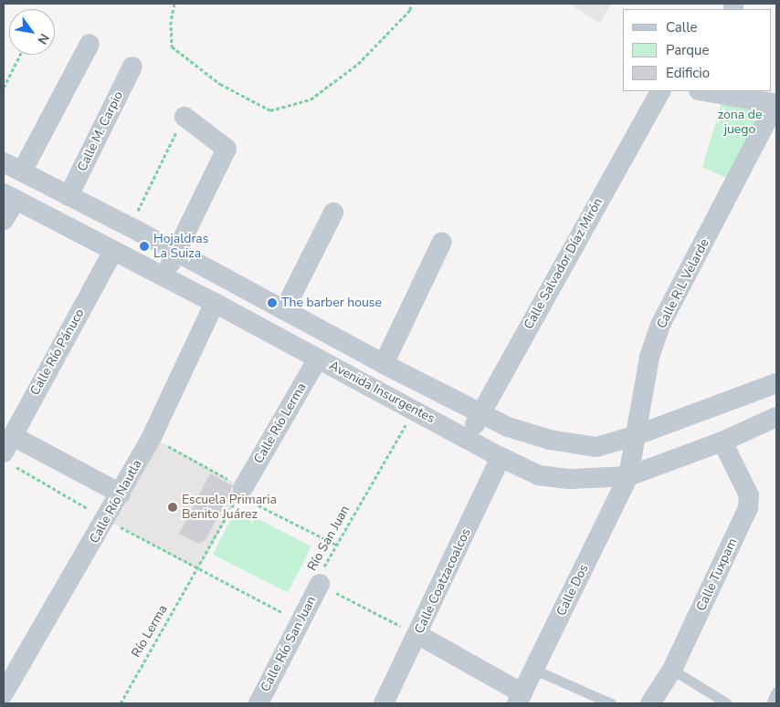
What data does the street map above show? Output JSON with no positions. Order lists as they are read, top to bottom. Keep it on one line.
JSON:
{"streets":{"street":["Calle M. Carpio","Calle Salvador Díaz Mirón","Calle R L Velarde","Calle Río Pánuco","Avenida Insurgentes","Calle Río Lerma","Calle Río Nautla","Calle Tuxpam","Calle Coatzacoalcos","Calle Dos","Calle Río San Juan"],"path":["Río San Juan","Río Lerma"]},"crossings":[["Calle M. Carpio","Avenida Insurgentes"],["Calle Salvador Díaz Mirón","Avenida Insurgentes"],["Calle R L Velarde","Avenida Insurgentes"],["Calle R L Velarde","Calle Dos"],["Calle Río Pánuco","Avenida Insurgentes"],["Avenida Insurgentes","Calle Río Lerma"],["Avenida Insurgentes","Calle Río Nautla"],["Avenida Insurgentes","Río San Juan"],["Avenida Insurgentes","Calle Tuxpam"],["Avenida Insurgentes","Calle Coatzacoalcos"],["Avenida Insurgentes","Calle Dos"],["Calle Río Lerma","Río Lerma"],["Río San Juan","Calle Río San Juan"]],"parks":["zona de juego"],"places":["Hojaldras La Suiza","The barber house","Escuela Primaria Benito Juárez"],"legend":["Calle","Parque","Edificio"],"north":"bottom right"}
